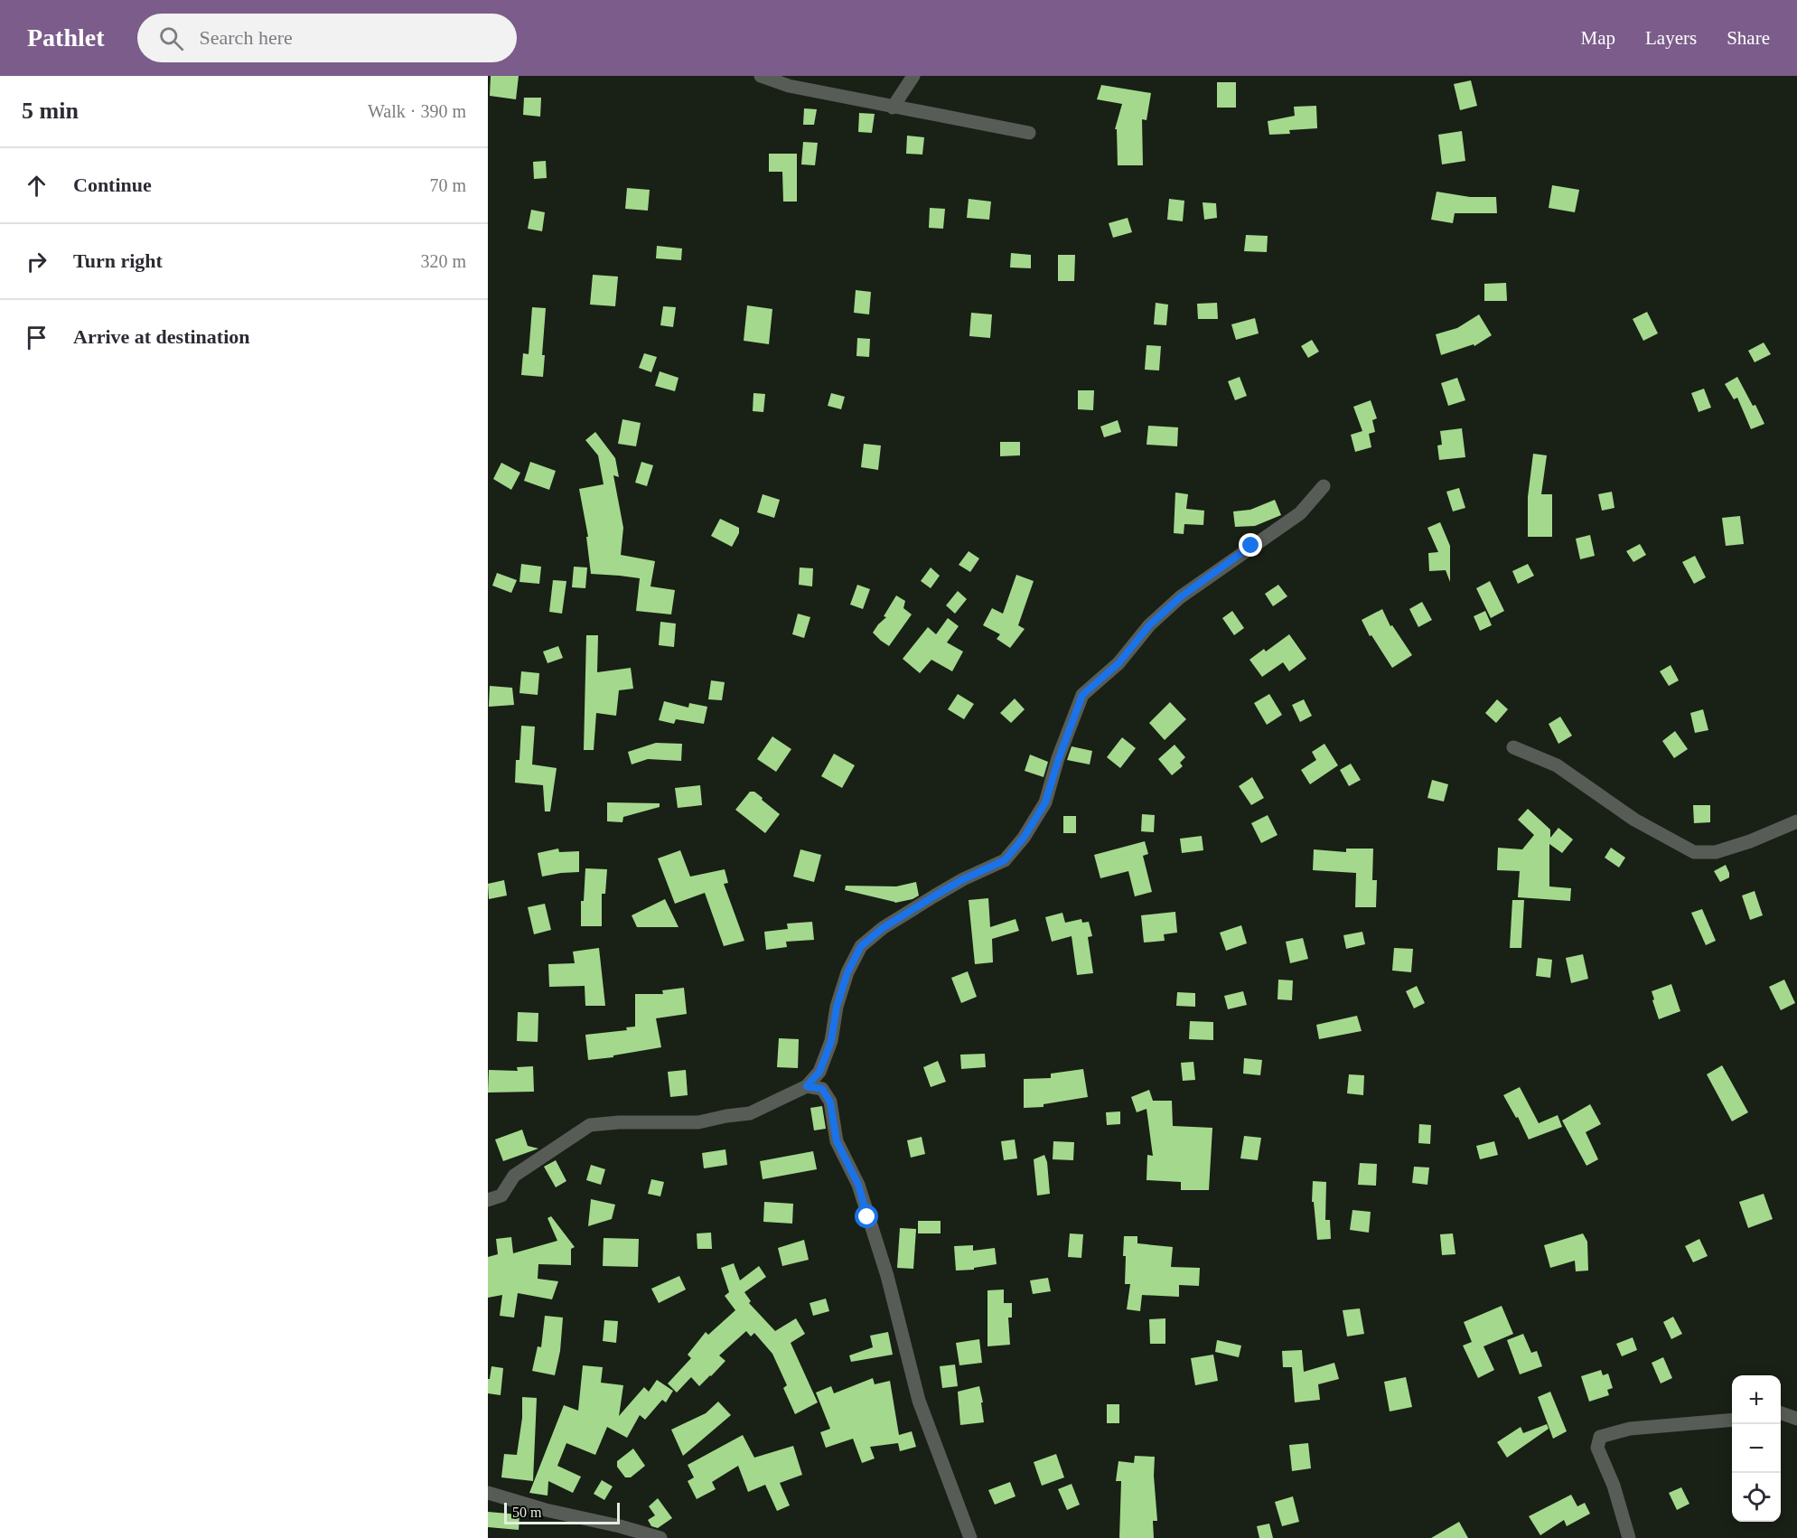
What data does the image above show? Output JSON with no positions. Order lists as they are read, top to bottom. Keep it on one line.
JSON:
{"scale_bar":"50 m","page":{"header":"Pathlet","search":"Search here","nav":["Map","Layers","Share"],"heading":["5 min","Walk · 390 m"],"list":[["Continue","70 m"],["Turn right","320 m"],"Arrive at destination"],"map_buttons":["+","−"],"scale":"50 m"}}
